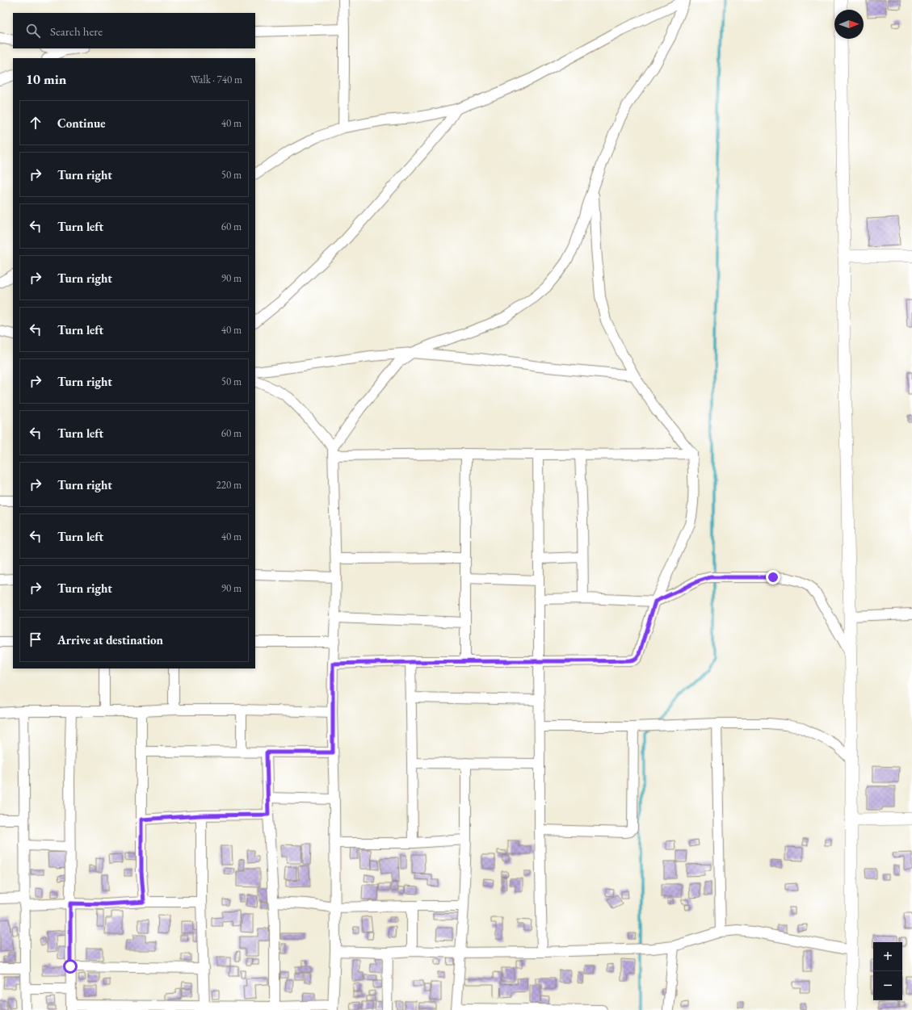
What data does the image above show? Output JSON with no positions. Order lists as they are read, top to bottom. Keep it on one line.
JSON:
{"north":"right","page":{"search":"Search here","heading":["10 min","Walk · 740 m"],"list":[["Continue","40 m"],["Turn right","50 m"],["Turn left","60 m"],["Turn right","90 m"],["Turn left","40 m"],["Turn right","50 m"],["Turn left","60 m"],["Turn right","220 m"],["Turn left","40 m"],["Turn right","90 m"],"Arrive at destination"],"map_buttons":["+","−"]}}
